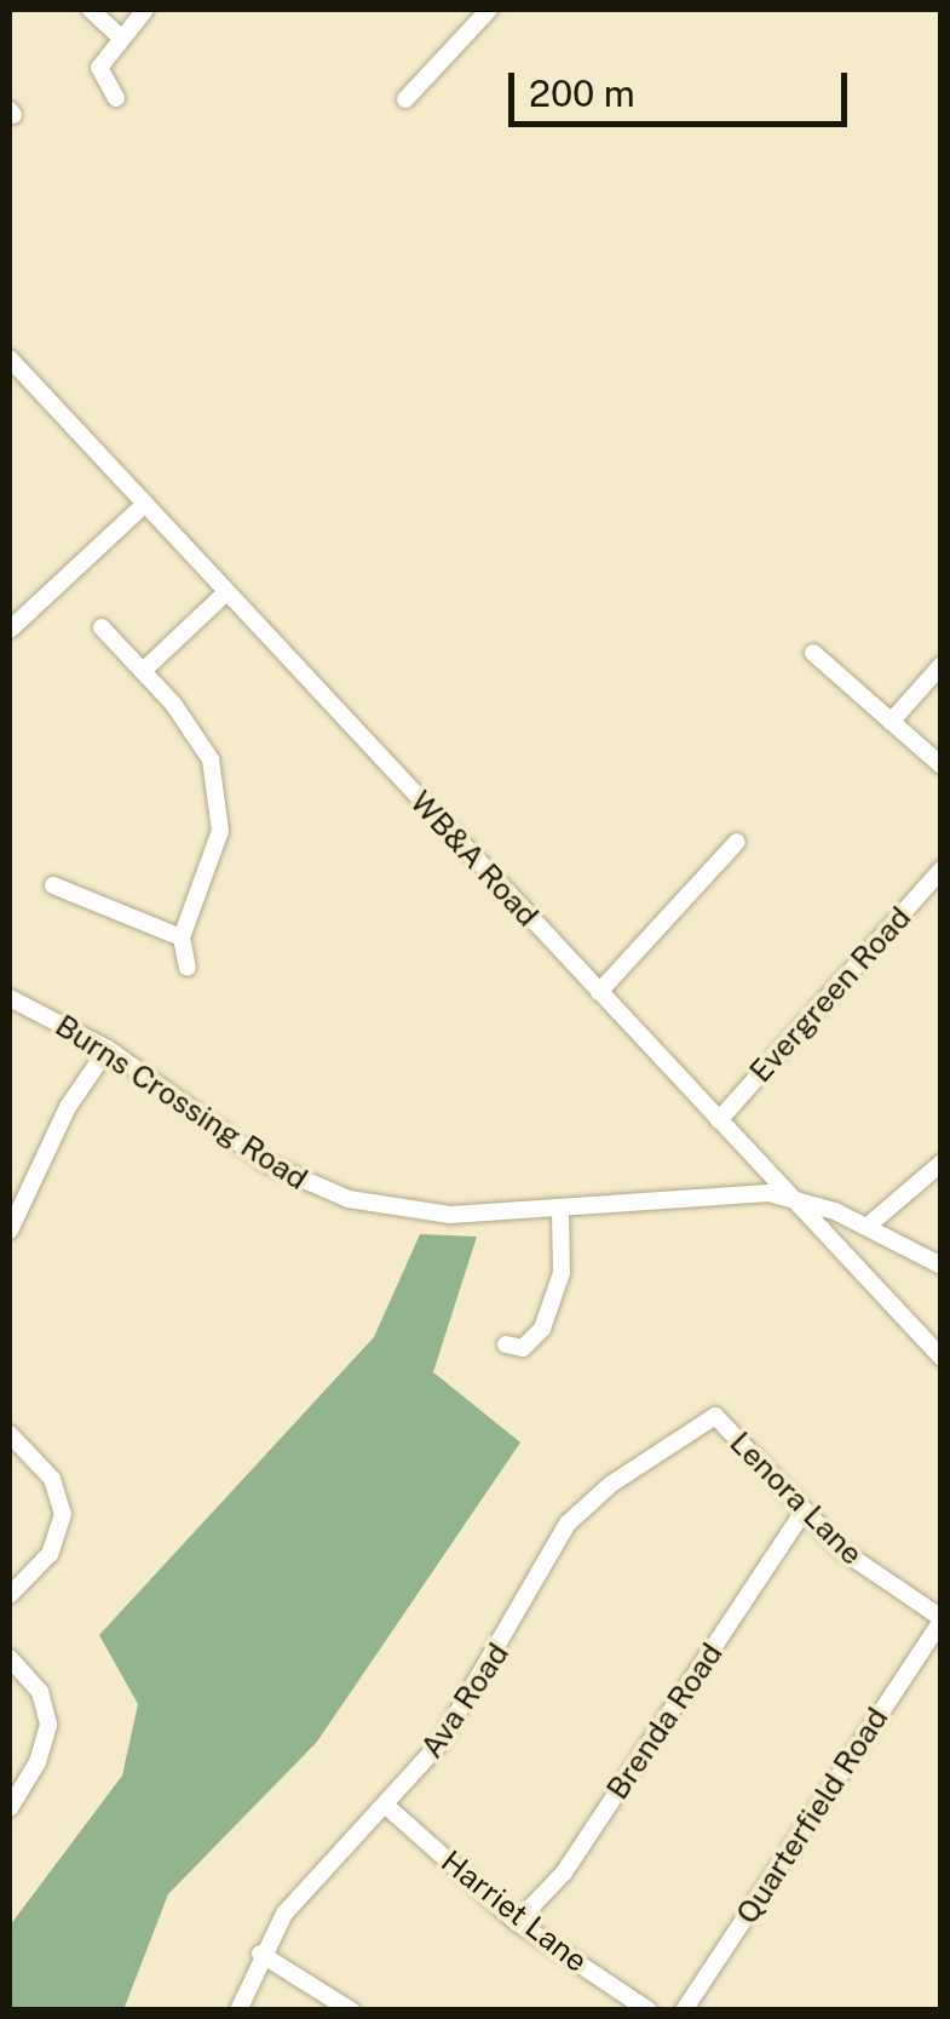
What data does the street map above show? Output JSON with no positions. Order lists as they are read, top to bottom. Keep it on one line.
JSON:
{"streets":{"street":["WB&A Road","Evergreen Road","Burns Crossing Road","Lenora Lane","Ava Road","Brenda Road","Quarterfield Road","Harriet Lane"]},"crossings":[["WB&A Road","Evergreen Road"],["WB&A Road","Burns Crossing Road"],["Lenora Lane","Ava Road"],["Lenora Lane","Brenda Road"],["Lenora Lane","Quarterfield Road"],["Ava Road","Harriet Lane"],["Brenda Road","Harriet Lane"]],"scale_bar":"200 m"}
